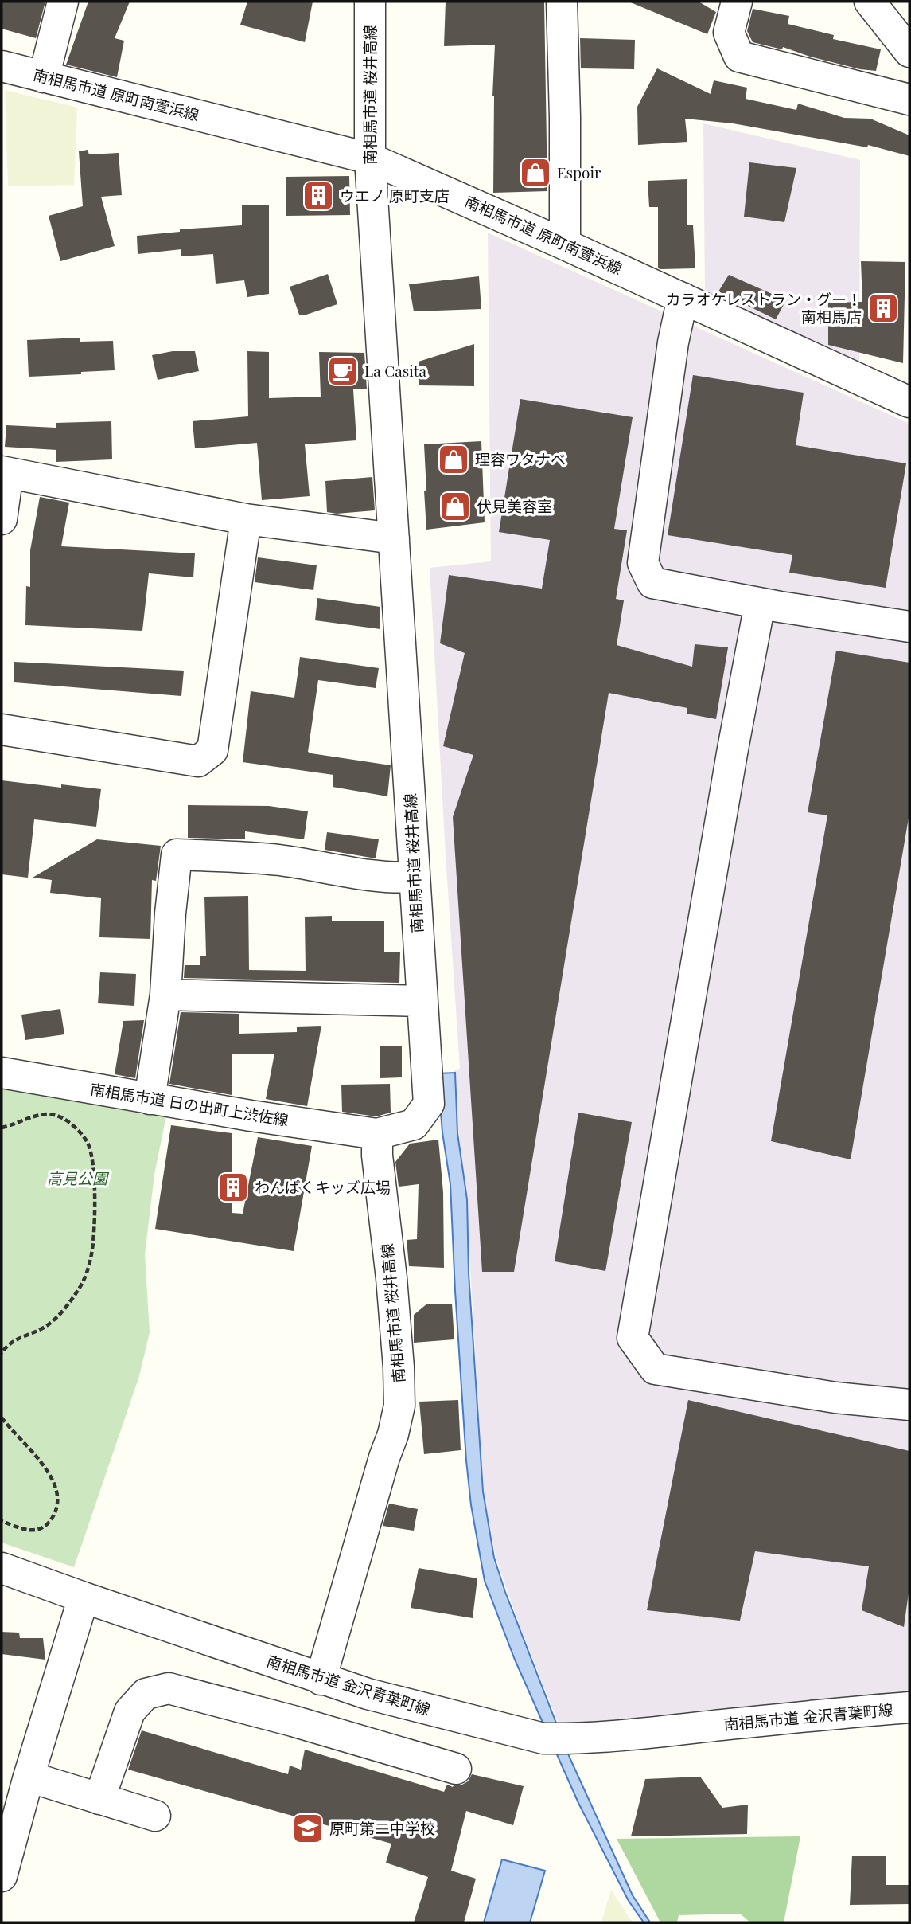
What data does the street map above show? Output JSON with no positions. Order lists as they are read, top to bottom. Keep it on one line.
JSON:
{"streets":{"street":["南相馬市道 原町南萱浜線","南相馬市道 桜井高線","南相馬市道 日の出町上渋佐線","南相馬市道 金沢青葉町線"]},"crossings":[["南相馬市道 原町南萱浜線","南相馬市道 桜井高線"],["南相馬市道 桜井高線","南相馬市道 日の出町上渋佐線"],["南相馬市道 桜井高線","南相馬市道 金沢青葉町線"]],"parks":["高見公園"],"places":{"shop":["Espoir","理容ワタナベ","伏見美容室"],"building":["ウエノ 原町支店","カラオケレストラン・グー！ 南相馬店","わんぱくキッズ広場"],"cafe":["La Casita"],"school or university":["原町第二中学校"]}}
